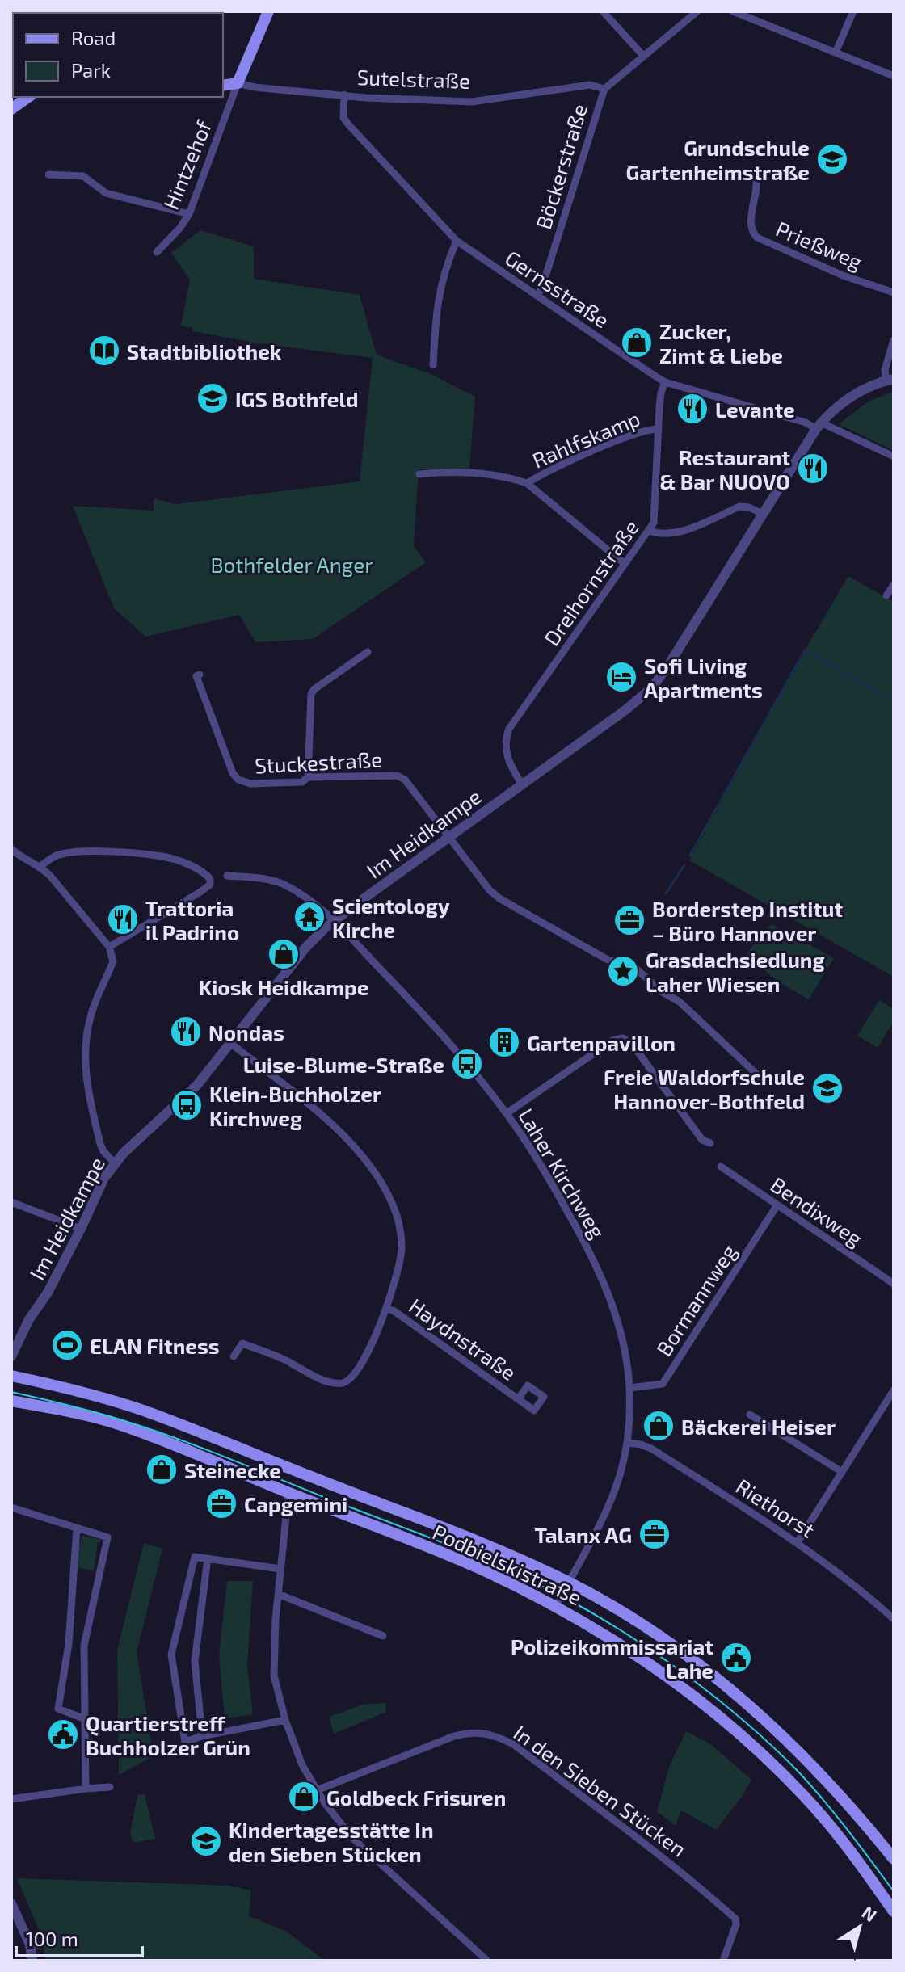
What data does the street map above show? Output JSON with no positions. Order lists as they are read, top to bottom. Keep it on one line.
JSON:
{"streets":{"main road":["Sutelstraße","Podbielskistraße"],"street":["Hintzehof","Böckerstraße","Prießweg","Gernsstraße","Rahlfskamp","Dreihornstraße","Stuckestraße","Im Heidkampe","Laher Kirchweg","Bendixweg","Bormannweg","Haydnstraße","Riethorst","In den Sieben Stücken"]},"crossings":[["Sutelstraße","Hintzehof"],["Sutelstraße","Böckerstraße"],["Sutelstraße","Gernsstraße"],["Böckerstraße","Gernsstraße"],["Gernsstraße","Dreihornstraße"],["Gernsstraße","Im Heidkampe"],["Rahlfskamp","Dreihornstraße"],["Dreihornstraße","Im Heidkampe"],["Stuckestraße","Im Heidkampe"],["Im Heidkampe","Laher Kirchweg"],["Laher Kirchweg","Bormannweg"],["Laher Kirchweg","Riethorst"],["Laher Kirchweg","Podbielskistraße"],["Bendixweg","Bormannweg"]],"parks":["Bothfelder Anger"],"places":{"school or university":["Grundschule Gartenheimstraße","IGS Bothfeld","Freie Waldorfschule Hannover-Bothfeld","Kindertagesstätte In den Sieben Stücken"],"shop":["Zucker, Zimt & Liebe","Kiosk Heidkampe","Bäckerei Heiser","Steinecke","Goldbeck Frisuren"],"library":["Stadtbibliothek"],"restaurant":["Levante","Restaurant & Bar NUOVO","Trattoria il Padrino","Nondas"],"hotel":["Sofi Living Apartments"],"temple":["Scientology Kirche"],"office":["Borderstep Institut – Büro Hannover","Capgemini","Talanx AG"],"place":["Grasdachsiedlung Laher Wiesen"],"building":["Gartenpavillon"],"bus stop":["Luise-Blume-Straße","Klein-Buchholzer Kirchweg"],"sports":["ELAN Fitness"],"public building":["Polizeikommissariat Lahe","Quartierstreff Buchholzer Grün"]},"legend":["Road","Park"],"scale_bar":"100 m","north":"top right"}
